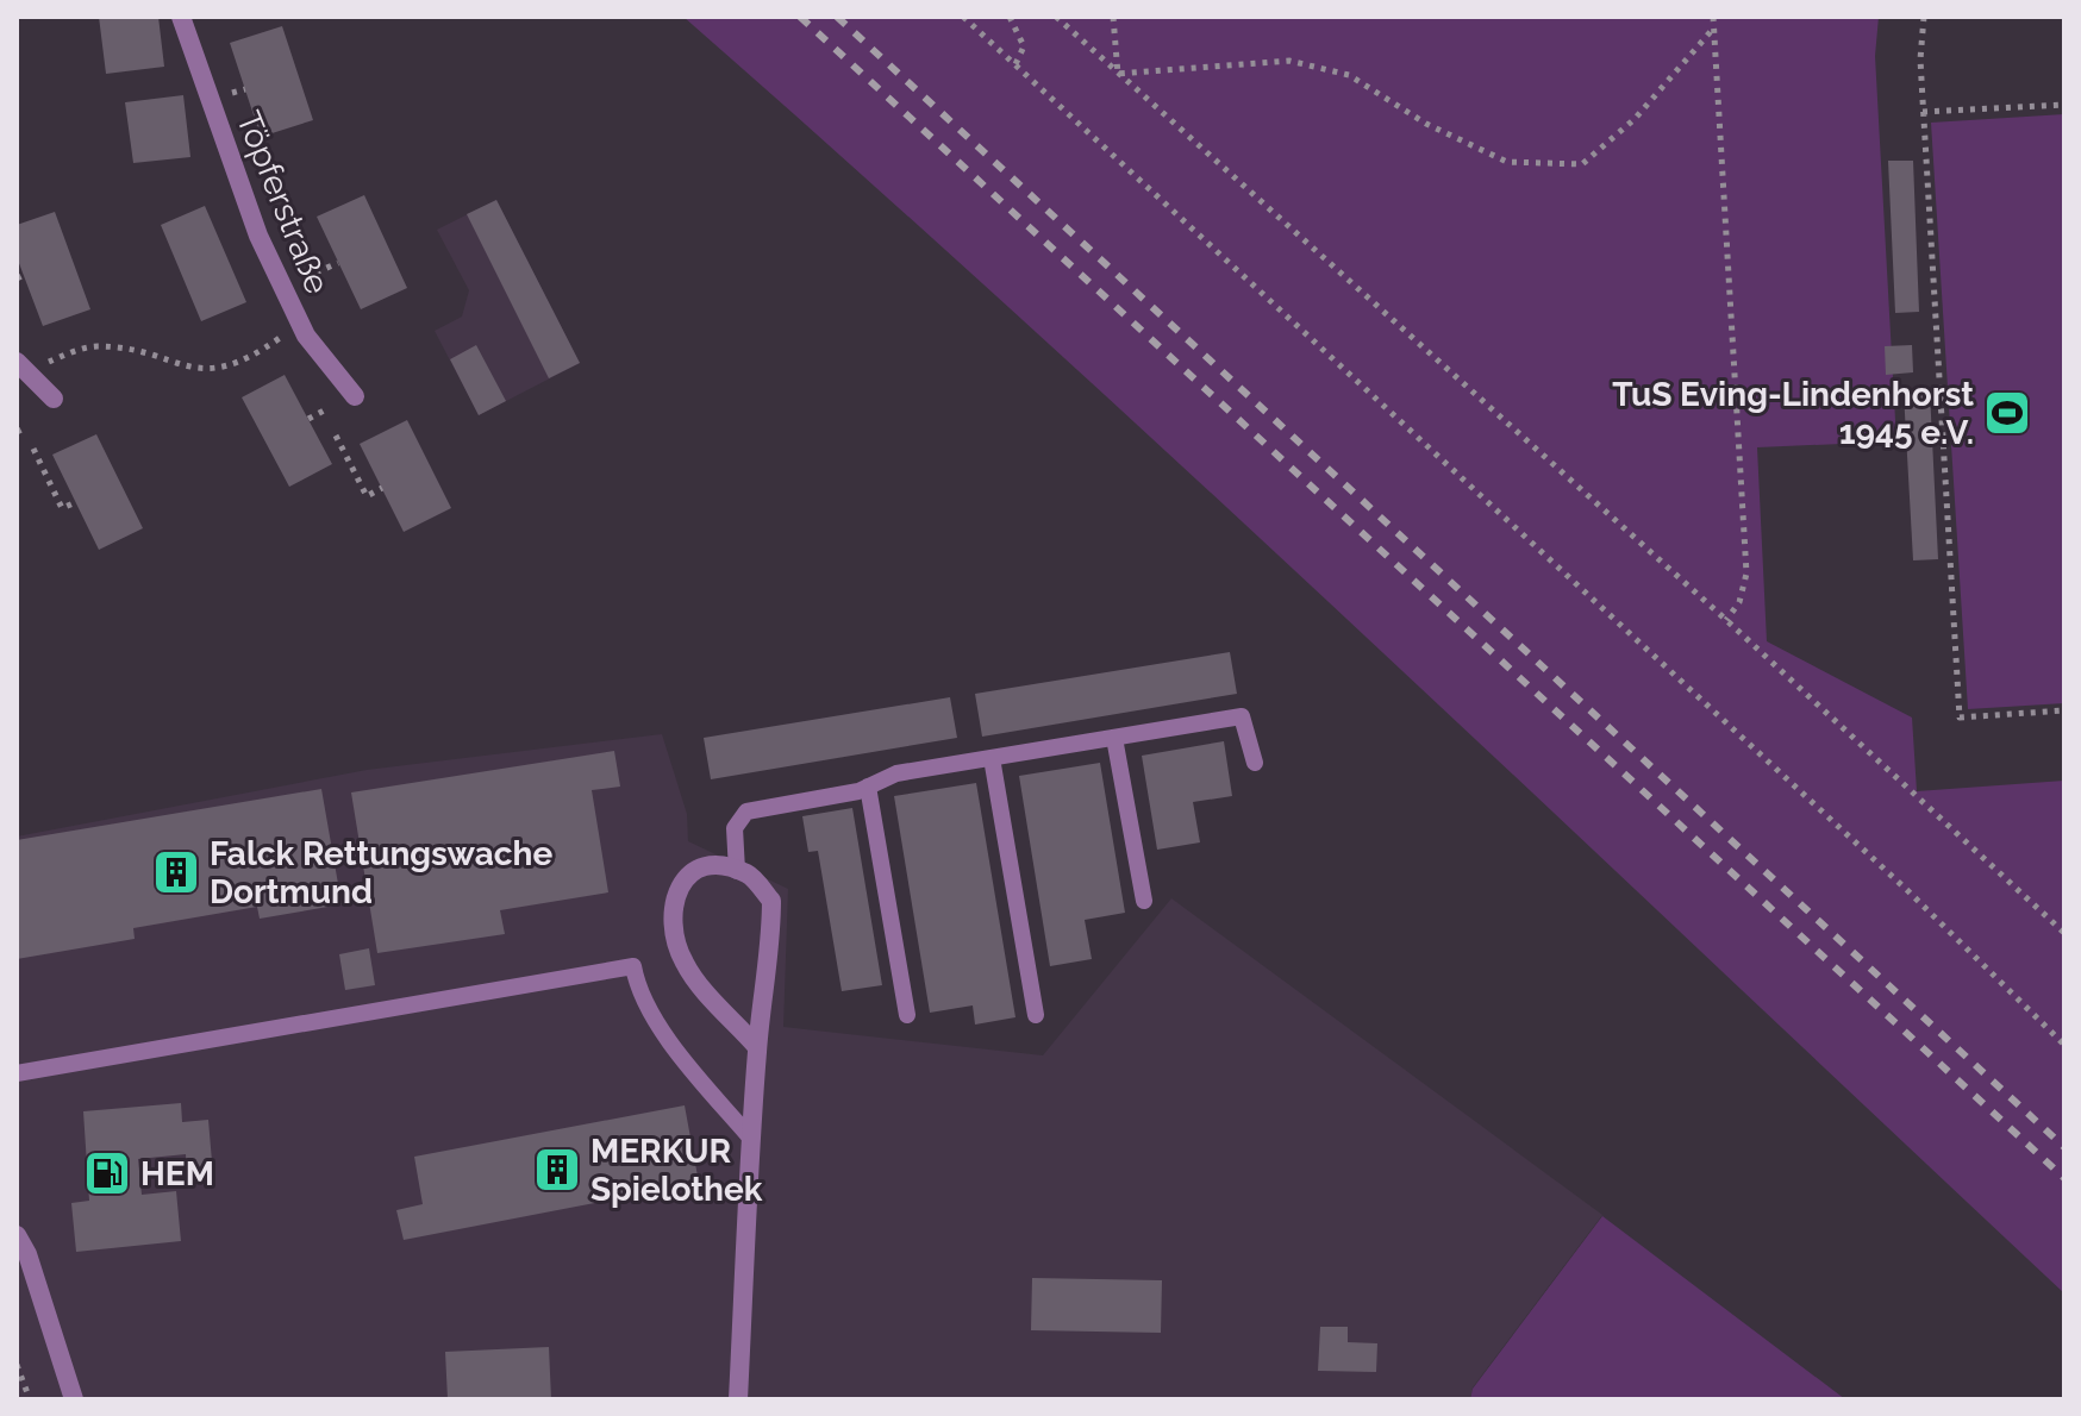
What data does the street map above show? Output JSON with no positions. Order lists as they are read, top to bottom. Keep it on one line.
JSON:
{"streets":{"street":["Töpferstraße"]},"places":{"sports":["TuS Eving-Lindenhorst 1945 e.V."],"building":["Falck Rettungswache Dortmund","MERKUR Spielothek"],"fuel station":["HEM"]}}
